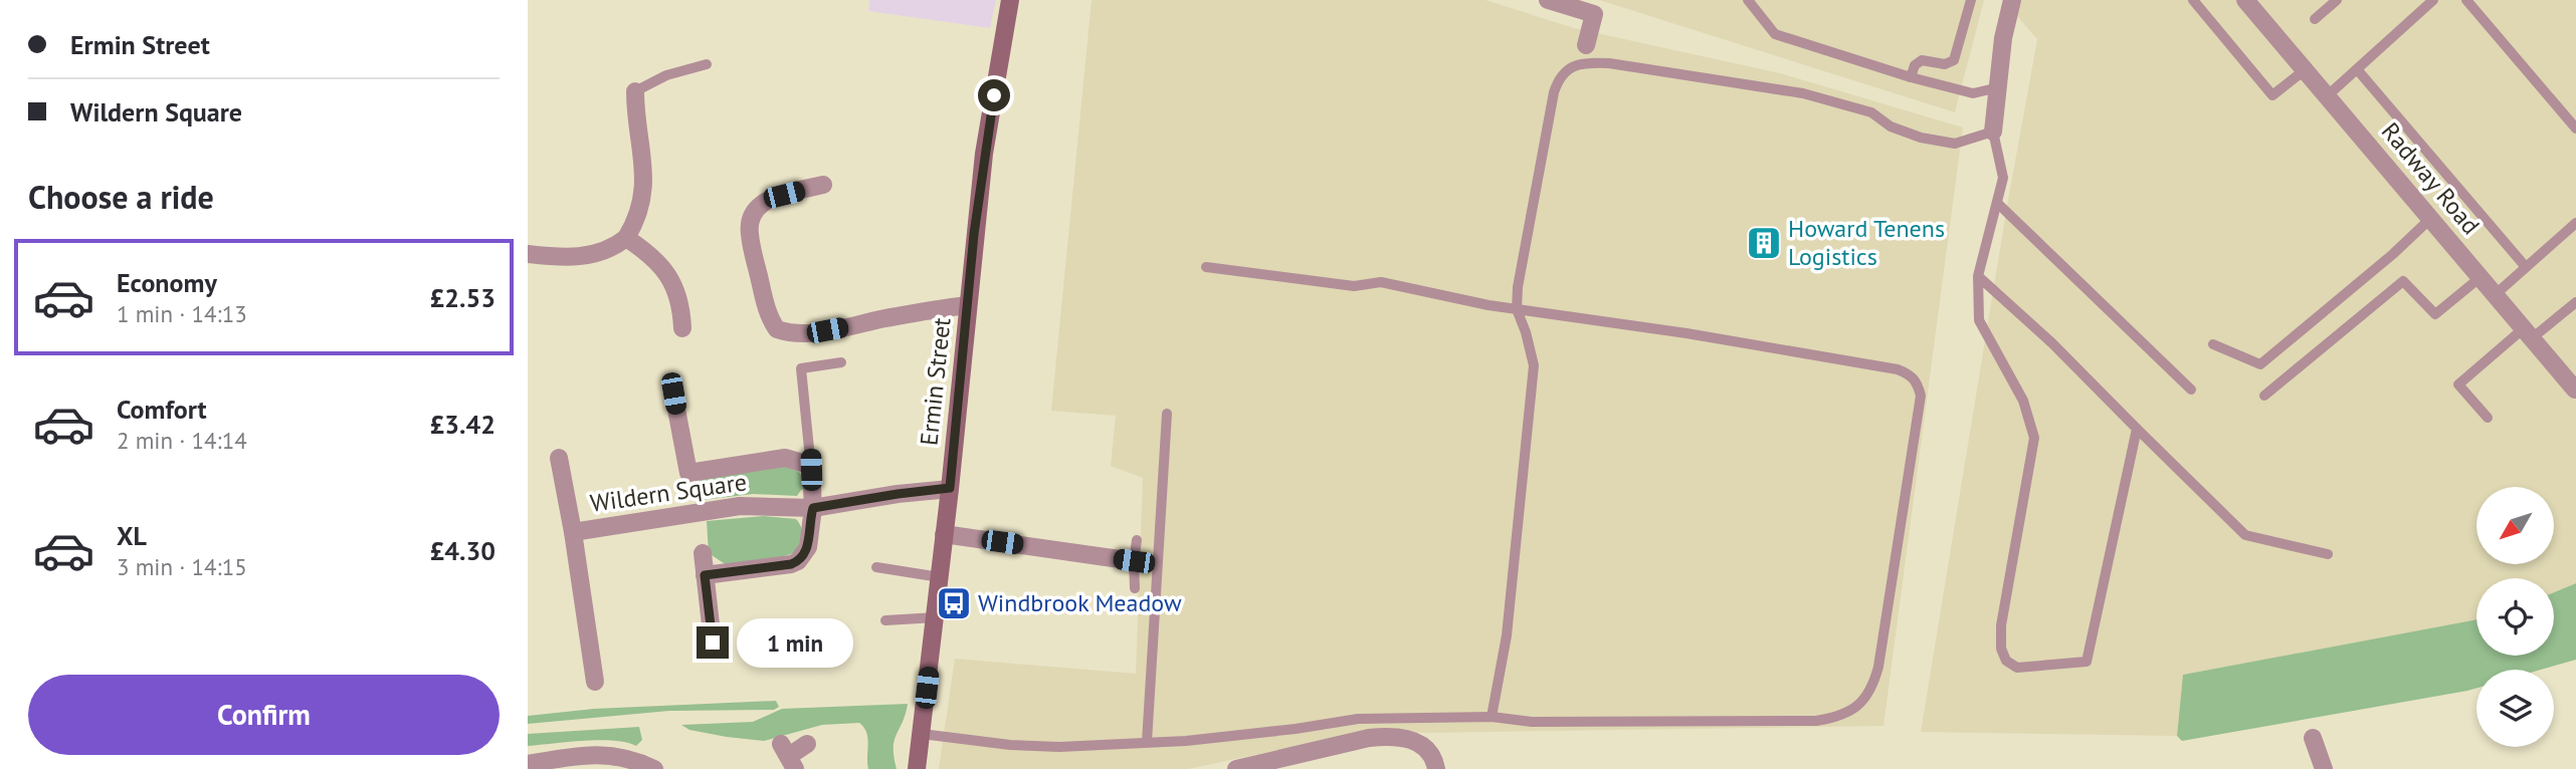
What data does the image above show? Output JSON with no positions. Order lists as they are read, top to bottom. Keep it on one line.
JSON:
{"streets":{"main road":["Ermin Street"],"street":["Radway Road","Wildern Square"]},"crossings":[["Ermin Street","Wildern Square"]],"places":{"building":["Howard Tenens Logistics"],"bus stop":["Windbrook Meadow"]},"north":"bottom left","page":{"banner":["Ermin Street","Wildern Square"],"heading":"Choose a ride","list":[{"name":"Economy","note":"1 min · 14:13","value":"£2.53"},{"name":"Comfort","note":"2 min · 14:14","value":"£3.42"},{"name":"XL","note":"3 min · 14:15","value":"£4.30"}],"bubble":"1 min","buttons":"Confirm"}}
